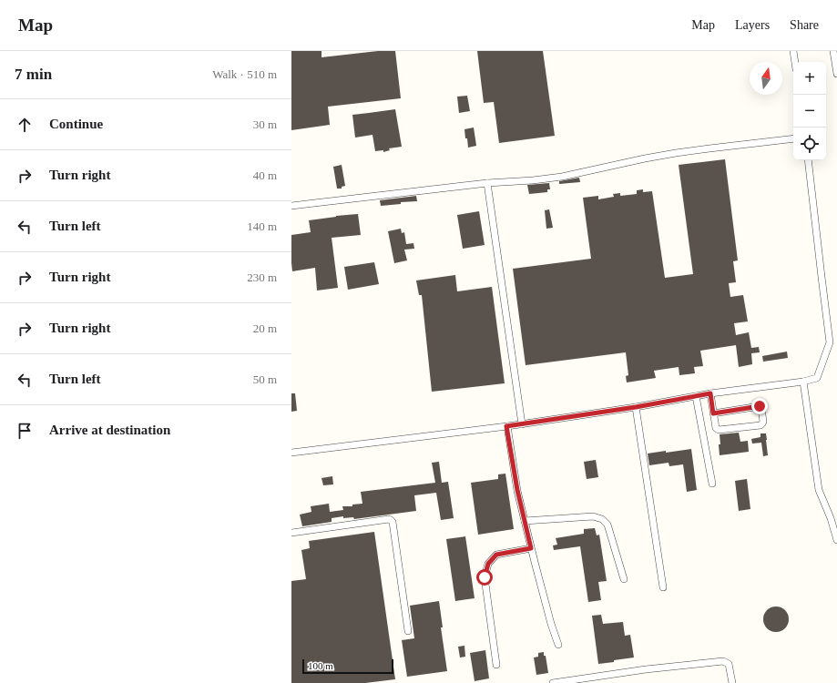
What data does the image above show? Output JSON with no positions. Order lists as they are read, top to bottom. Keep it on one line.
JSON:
{"scale_bar":"100 m","north":"top","page":{"header":"Map","nav":["Map","Layers","Share"],"heading":["7 min","Walk · 510 m"],"map_buttons":["+","−"],"list":[["Continue","30 m"],["Turn right","40 m"],["Turn left","140 m"],["Turn right","230 m"],["Turn right","20 m"],["Turn left","50 m"],"Arrive at destination"],"scale":"100 m"}}
